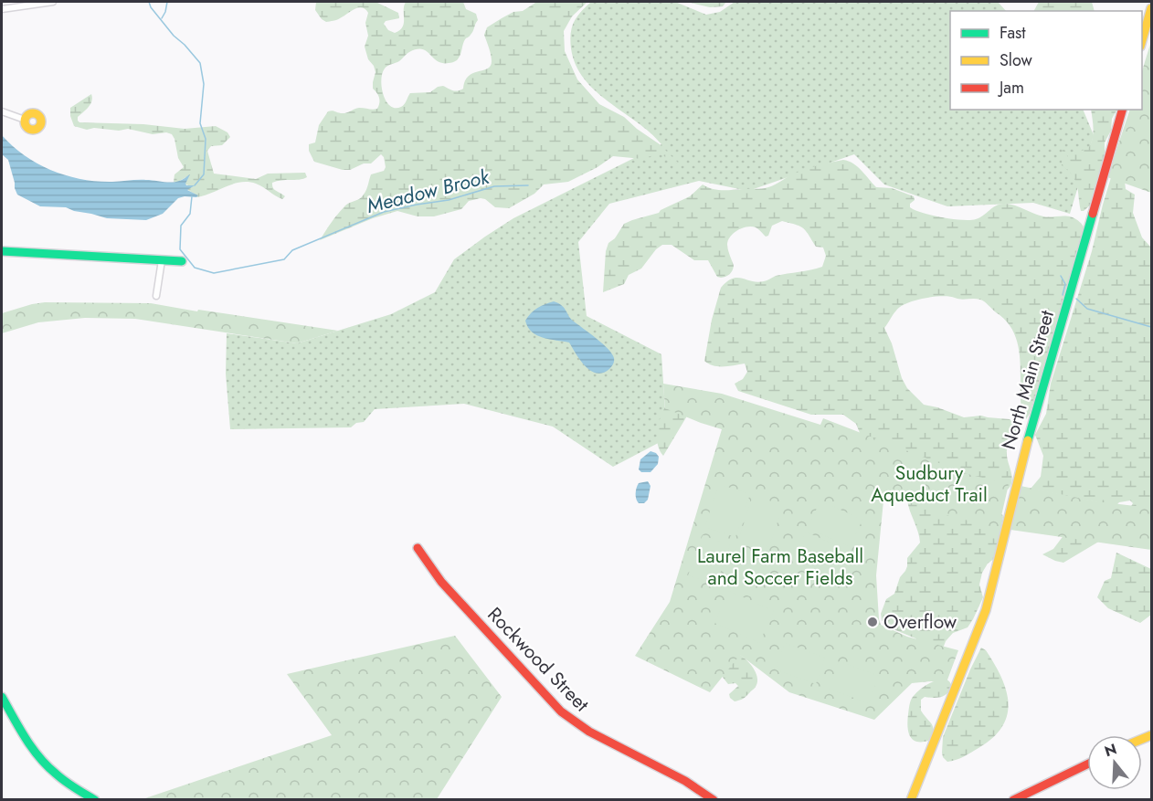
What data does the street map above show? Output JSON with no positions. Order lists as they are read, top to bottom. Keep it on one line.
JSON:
{"streets":{"main road":["North Main Street","Rockwood Street"]},"water":["Meadow Brook"],"parks":["Sudbury Aqueduct Trail","Laurel Farm Baseball and Soccer Fields"],"places":["Overflow"],"legend":["Fast","Slow","Jam"],"north":"top"}
